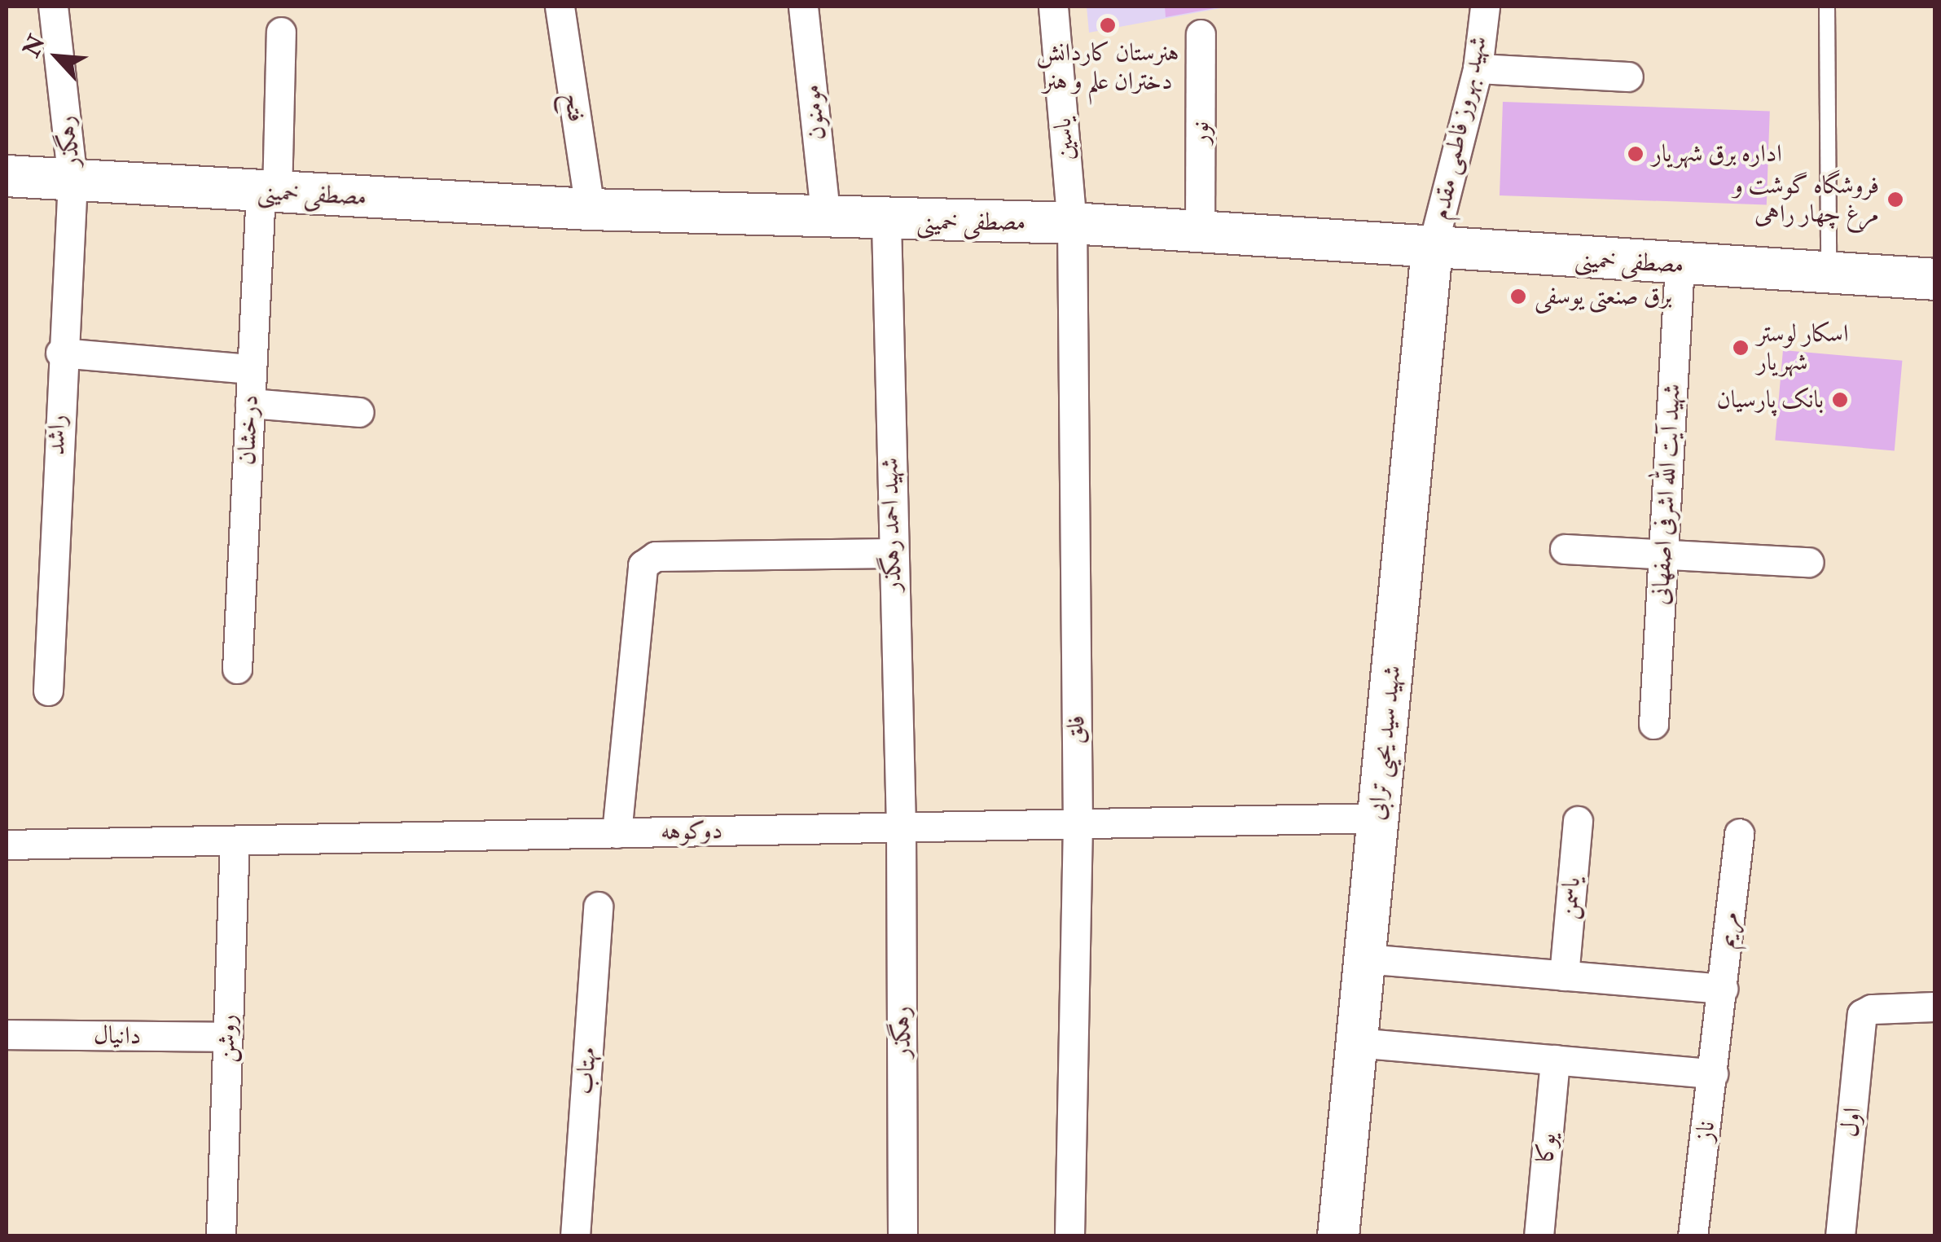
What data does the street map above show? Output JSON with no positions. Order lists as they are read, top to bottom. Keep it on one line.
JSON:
{"streets":{"main road":["مصطفی خمینی","شهید سید یحیی ترابی"],"street":["فتح","مومنون","شهید بهروز فاطمی مقدم","نور","یاسین","رهگذر","درخشان","راشد","شهید آیت الله اشرفی اصفهانی","شهید احمد رهگذر","فلق","دوکوهه","یاسمن","مریم","دانیال","روشن","مهتاب","اول","ناز","یوکا"]},"crossings":[["فتح","مصطفی خمینی"],["مومنون","مصطفی خمینی"],["شهید بهروز فاطمی مقدم","مصطفی خمینی"],["شهید بهروز فاطمی مقدم","شهید سید یحیی ترابی"],["نور","مصطفی خمینی"],["یاسین","مصطفی خمینی"],["یاسین","فلق"],["رهگذر","مصطفی خمینی"],["رهگذر","راشد"],["رهگذر","شهید احمد رهگذر"],["رهگذر","دوکوهه"],["مصطفی خمینی","درخشان"],["مصطفی خمینی","راشد"],["مصطفی خمینی","شهید آیت الله اشرفی اصفهانی"],["مصطفی خمینی","شهید احمد رهگذر"],["مصطفی خمینی","فلق"],["مصطفی خمینی","شهید سید یحیی ترابی"],["شهید احمد رهگذر","دوکوهه"],["فلق","دوکوهه"],["شهید سید یحیی ترابی","دوکوهه"],["دوکوهه","روشن"],["مریم","ناز"],["دانیال","روشن"]],"places":["هنرستان کاردانش دختران علم و هنر","اداره برق شهریار","فروشگاه گوشت و مرغ چهار راهی","برق صنعتی یوسفی","اسکار لوستر شهریار","بانک پارسیان"],"north":"top left"}
